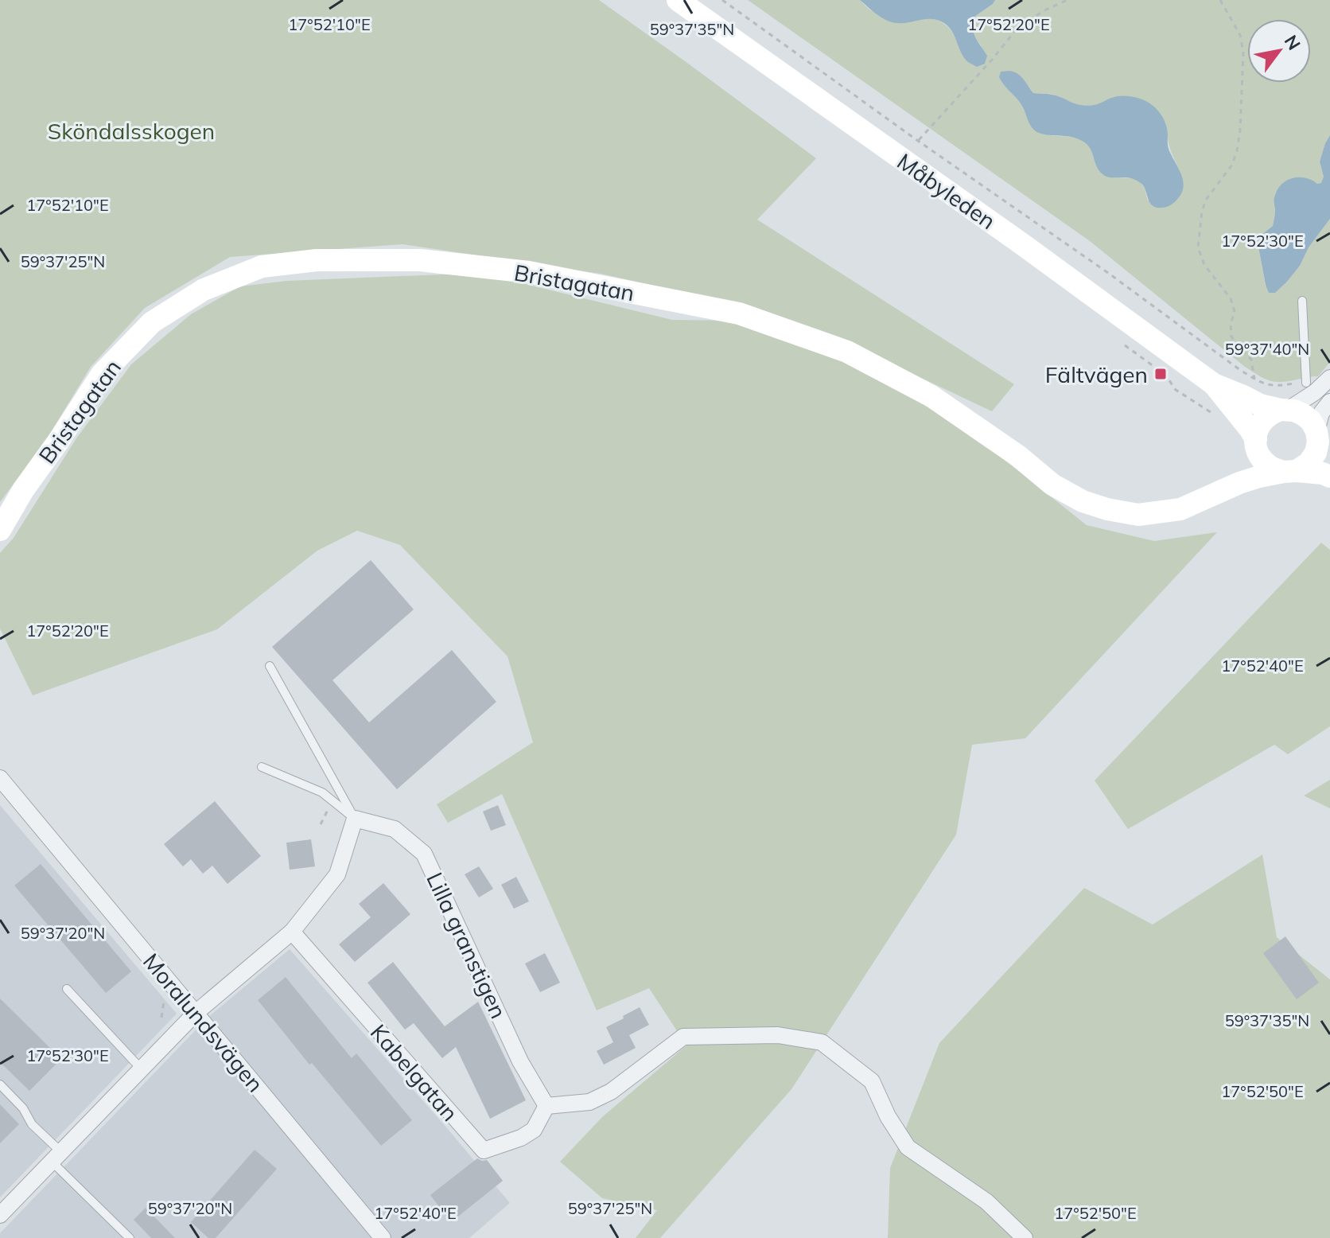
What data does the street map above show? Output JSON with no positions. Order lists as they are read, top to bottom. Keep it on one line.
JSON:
{"streets":{"street":["Måbyleden","Bristagatan","Lilla granstigen","Moralundsvägen","Kabelgatan"]},"crossings":[["Måbyleden","Bristagatan"],["Lilla granstigen","Kabelgatan"]],"parks":["Sköndalsskogen"],"places":{"transit":["Fältvägen"]},"north":"top right","coordinates":["17°52'10\"E","17°52'20\"E","59°37'35\"N","17°52'30\"E","59°37'25\"N","59°37'40\"N","17°52'40\"E","59°37'20\"N","17°52'50\"E"]}
